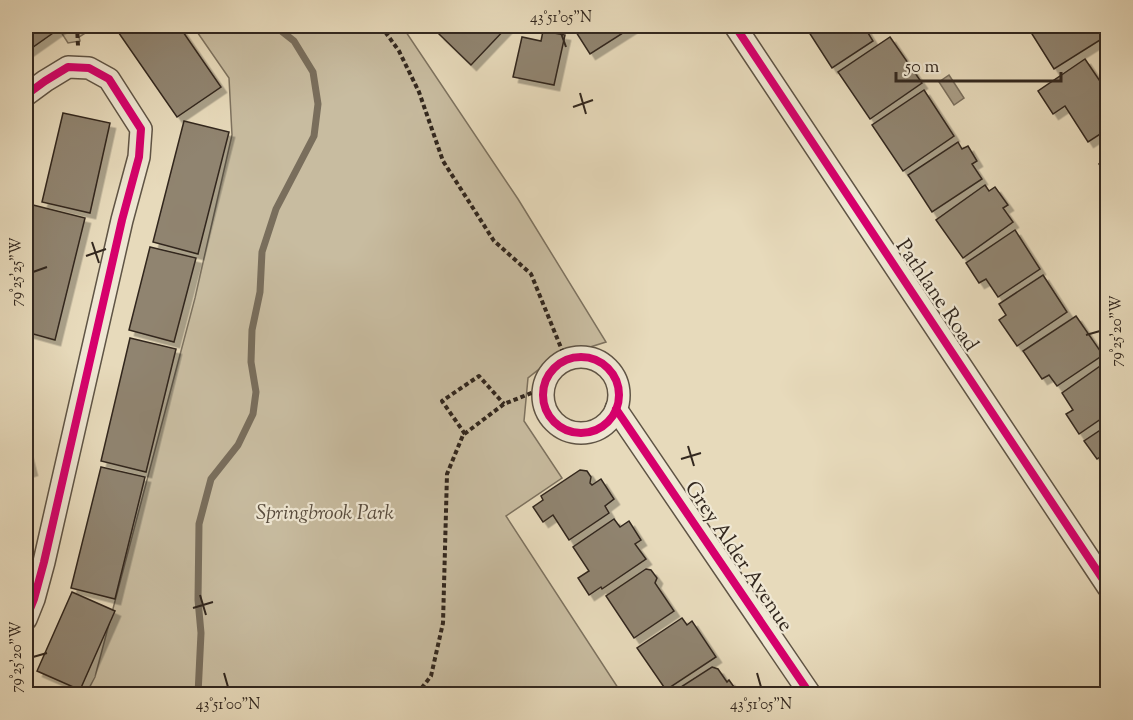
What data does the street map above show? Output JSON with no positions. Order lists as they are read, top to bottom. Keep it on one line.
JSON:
{"streets":{"street":["Pathlane Road","Grey Alder Avenue"]},"parks":["Springbrook Park"],"scale_bar":"50 m","coordinates":["43°51'05\"N","79°25'25\"W","79°25'20\"W","43°51'00\"N"]}
